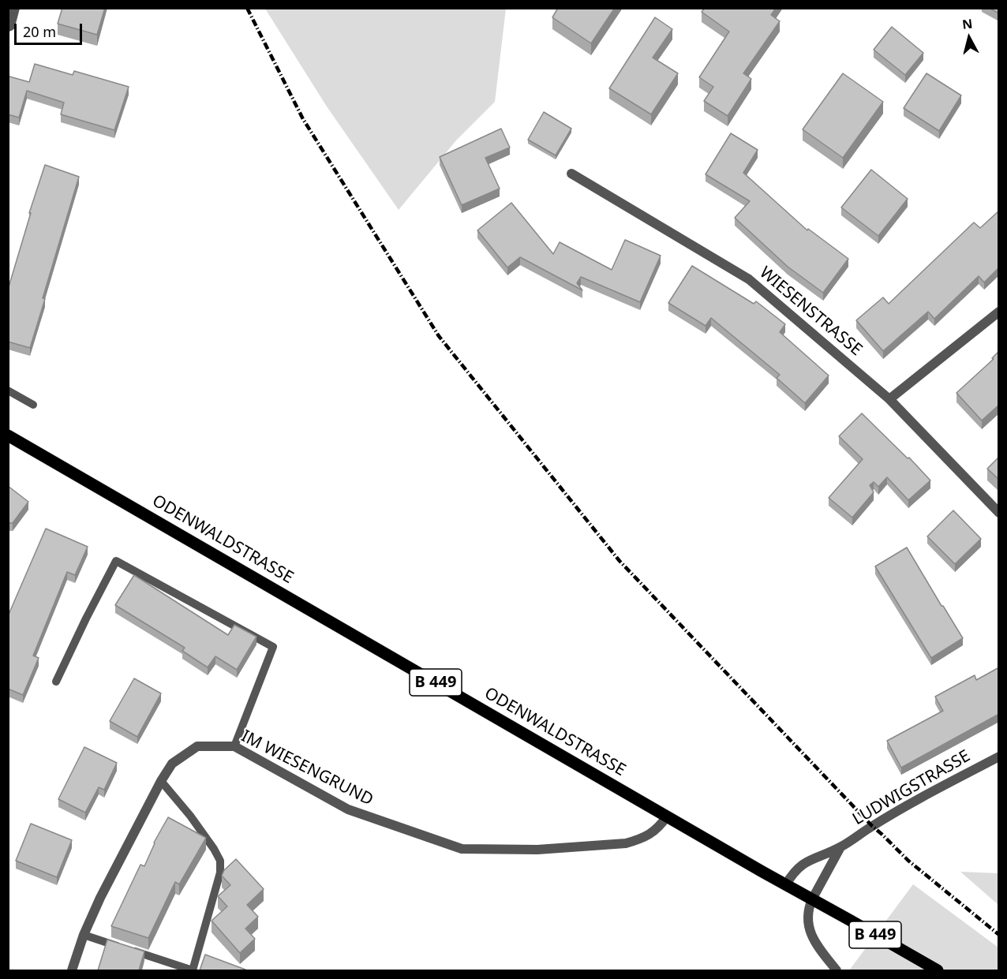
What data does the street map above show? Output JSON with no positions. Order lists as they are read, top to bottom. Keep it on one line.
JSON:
{"streets":{"main road":["ODENWALDSTRASSE","B 449"],"street":["WIESENSTRASSE","IM WIESENGRUND","LUDWIGSTRASSE"]},"crossings":[["ODENWALDSTRASSE","IM WIESENGRUND"],["ODENWALDSTRASSE","LUDWIGSTRASSE"]],"scale_bar":"20 m","north":"top"}
